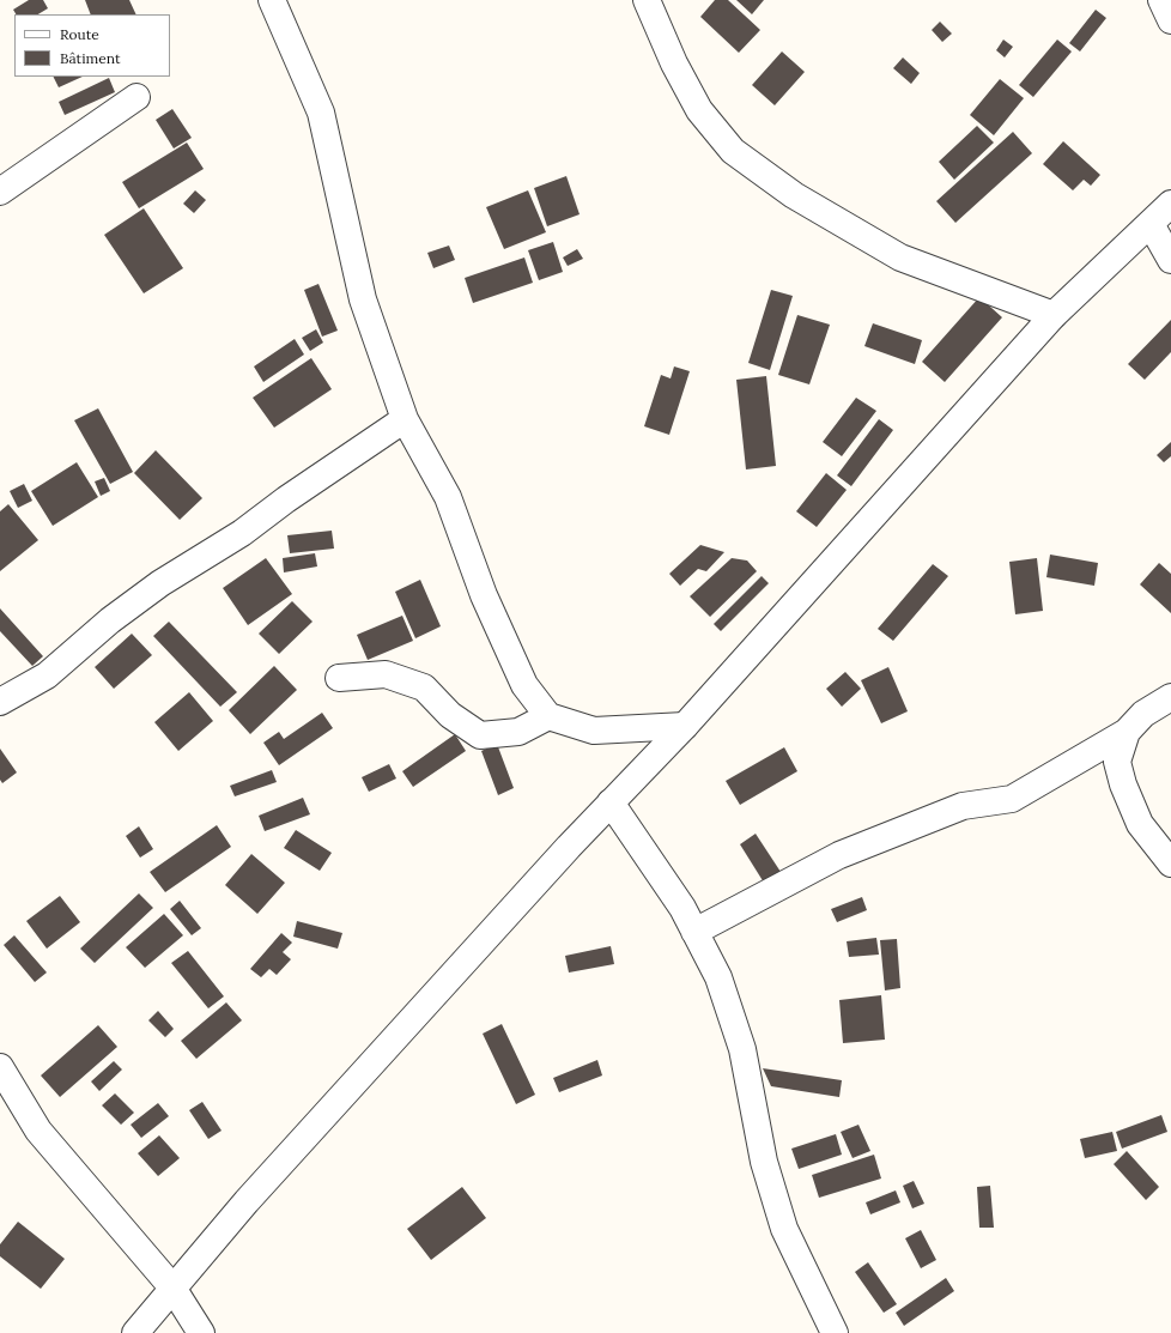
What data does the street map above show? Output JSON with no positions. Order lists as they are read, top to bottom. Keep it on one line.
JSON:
{"legend":["Route","Bâtiment"]}
